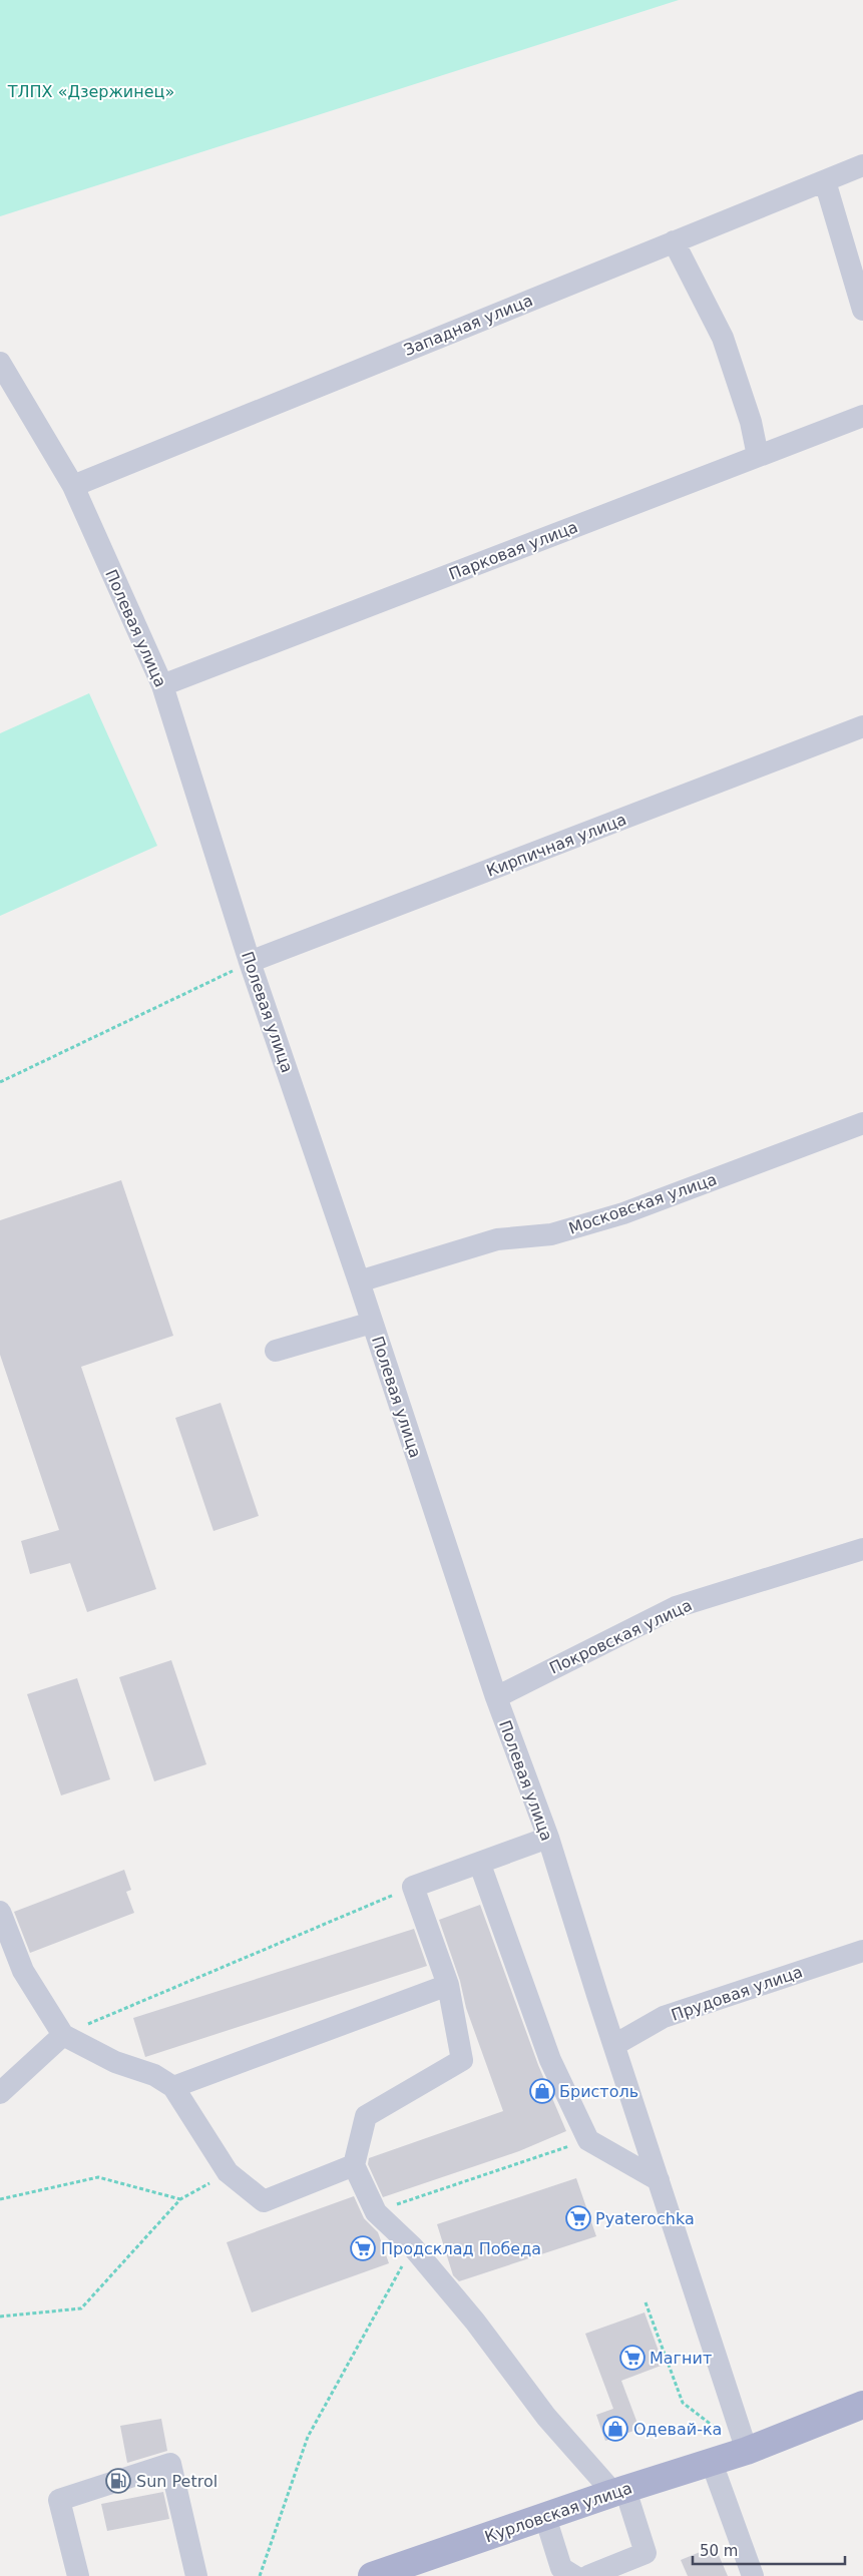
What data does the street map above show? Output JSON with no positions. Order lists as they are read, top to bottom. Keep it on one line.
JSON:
{"streets":{"main road":["Курловская улица"],"street":["Западная улица","Парковая улица","Полевая улица","Кирпичная улица","Московская улица","Покровская улица","Прудовая улица"]},"crossings":[["Западная улица","Полевая улица"],["Парковая улица","Полевая улица"],["Полевая улица","Кирпичная улица"],["Полевая улица","Московская улица"],["Полевая улица","Покровская улица"],["Полевая улица","Прудовая улица"],["Полевая улица","Курловская улица"]],"parks":["ТЛПХ «Дзержинец»"],"places":{"shop":["Бристоль","Одевай-ка"],"supermarket":["Pyaterochka","Продсклад Победа","Магнит"],"fuel station":["Sun Petrol"]},"scale_bar":"50 m"}
